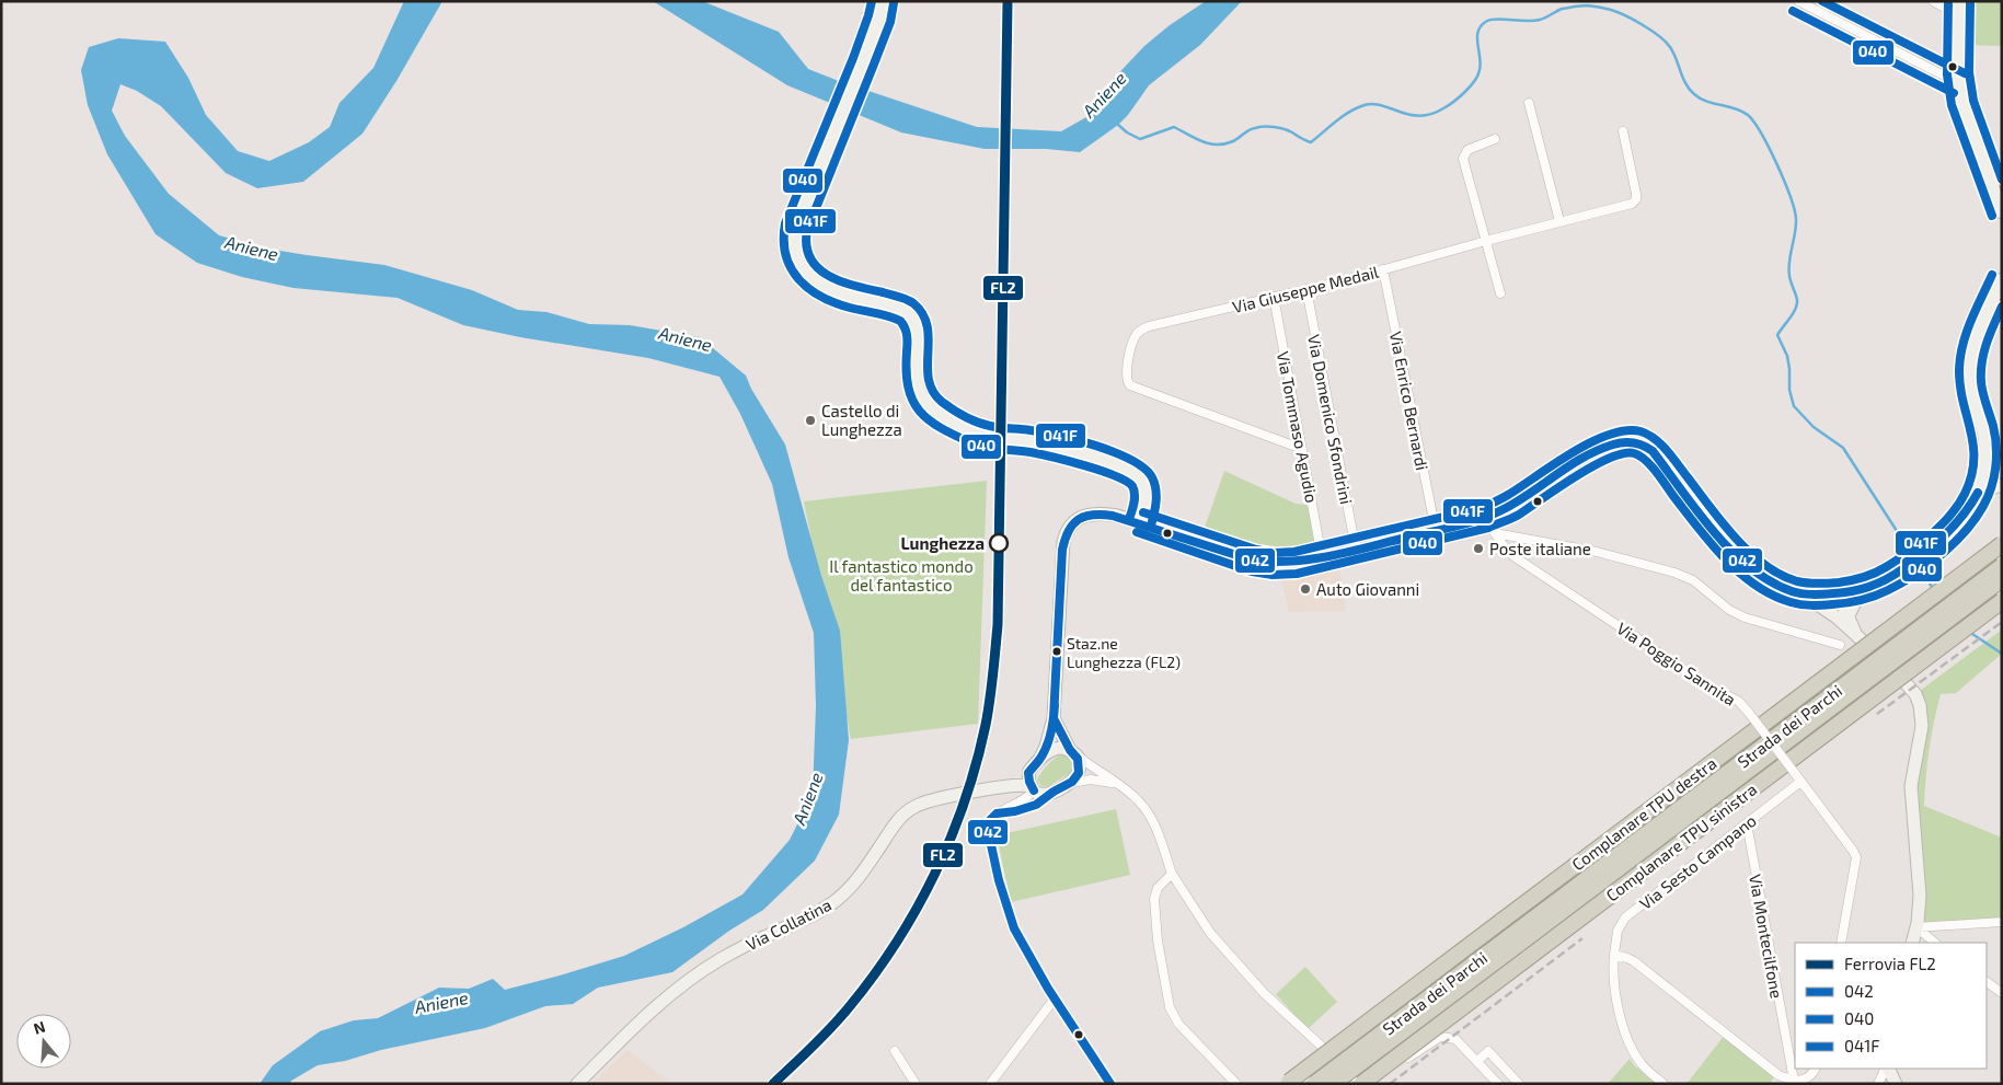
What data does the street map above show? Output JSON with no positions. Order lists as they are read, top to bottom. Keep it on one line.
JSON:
{"streets":{"highway":["Strada dei Parchi","Complanare TPU destra","Complanare TPU sinistra"],"street":["Via Giuseppe Medail","Via Enrico Bernardi","Via Domenico Sfondrini","Via Tommaso Agudio","Via Poggio Sannita","Via Sesto Campano","Via Collatina","Via Montecilfone"]},"crossings":[["Via Giuseppe Medail","Via Enrico Bernardi"],["Via Giuseppe Medail","Via Domenico Sfondrini"],["Via Giuseppe Medail","Via Tommaso Agudio"],["Via Poggio Sannita","Via Sesto Campano"],["Via Sesto Campano","Via Montecilfone"]],"water":["Aniene"],"parks":["Il fantastico mondo del fantastico"],"places":["Castello di Lunghezza","Lunghezza","Poste italiane","Auto Giovanni","Staz.ne Lunghezza (FL2)"],"lines":["rail line FL2","transit line 040","transit line 041F","transit line 042"],"legend":["Ferrovia FL2","042","040","041F"],"north":"top"}
